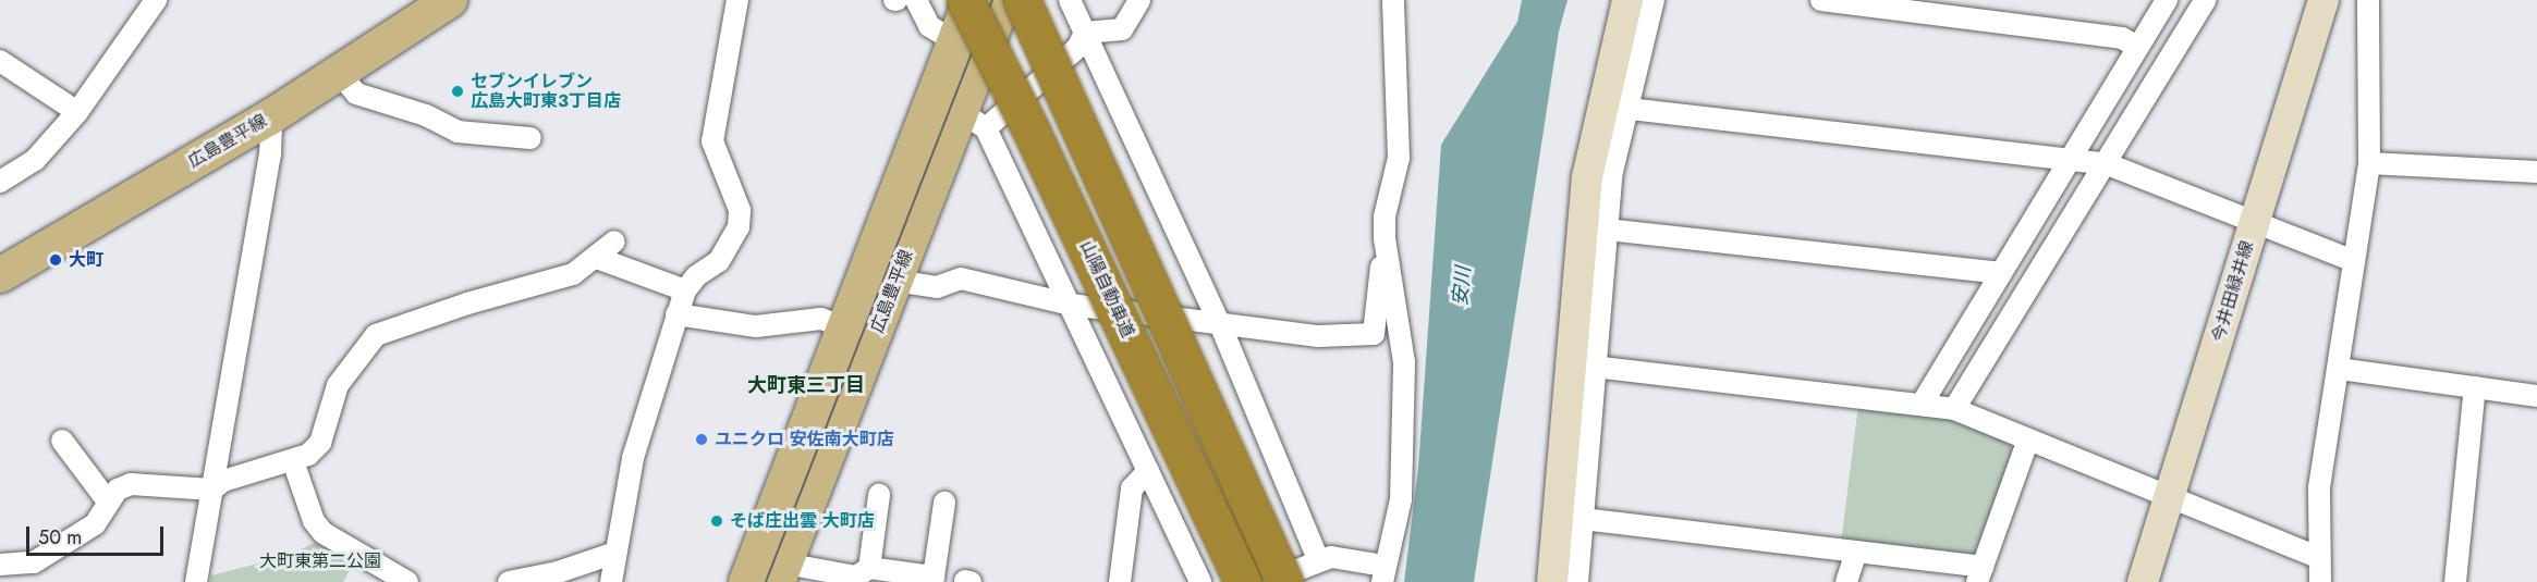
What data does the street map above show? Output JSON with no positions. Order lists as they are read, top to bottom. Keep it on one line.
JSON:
{"streets":{"highway":["山陽自動車道"],"main road":["広島豊平線","今井田緑井線"]},"districts":["大町東三丁目"],"water":["安川"],"parks":["大町東第二公園"],"places":["セブンイレブン 広島大町東３丁目店","大町","ユニクロ 安佐南大町店","そば庄出雲 大町店"],"scale_bar":"50 m"}
